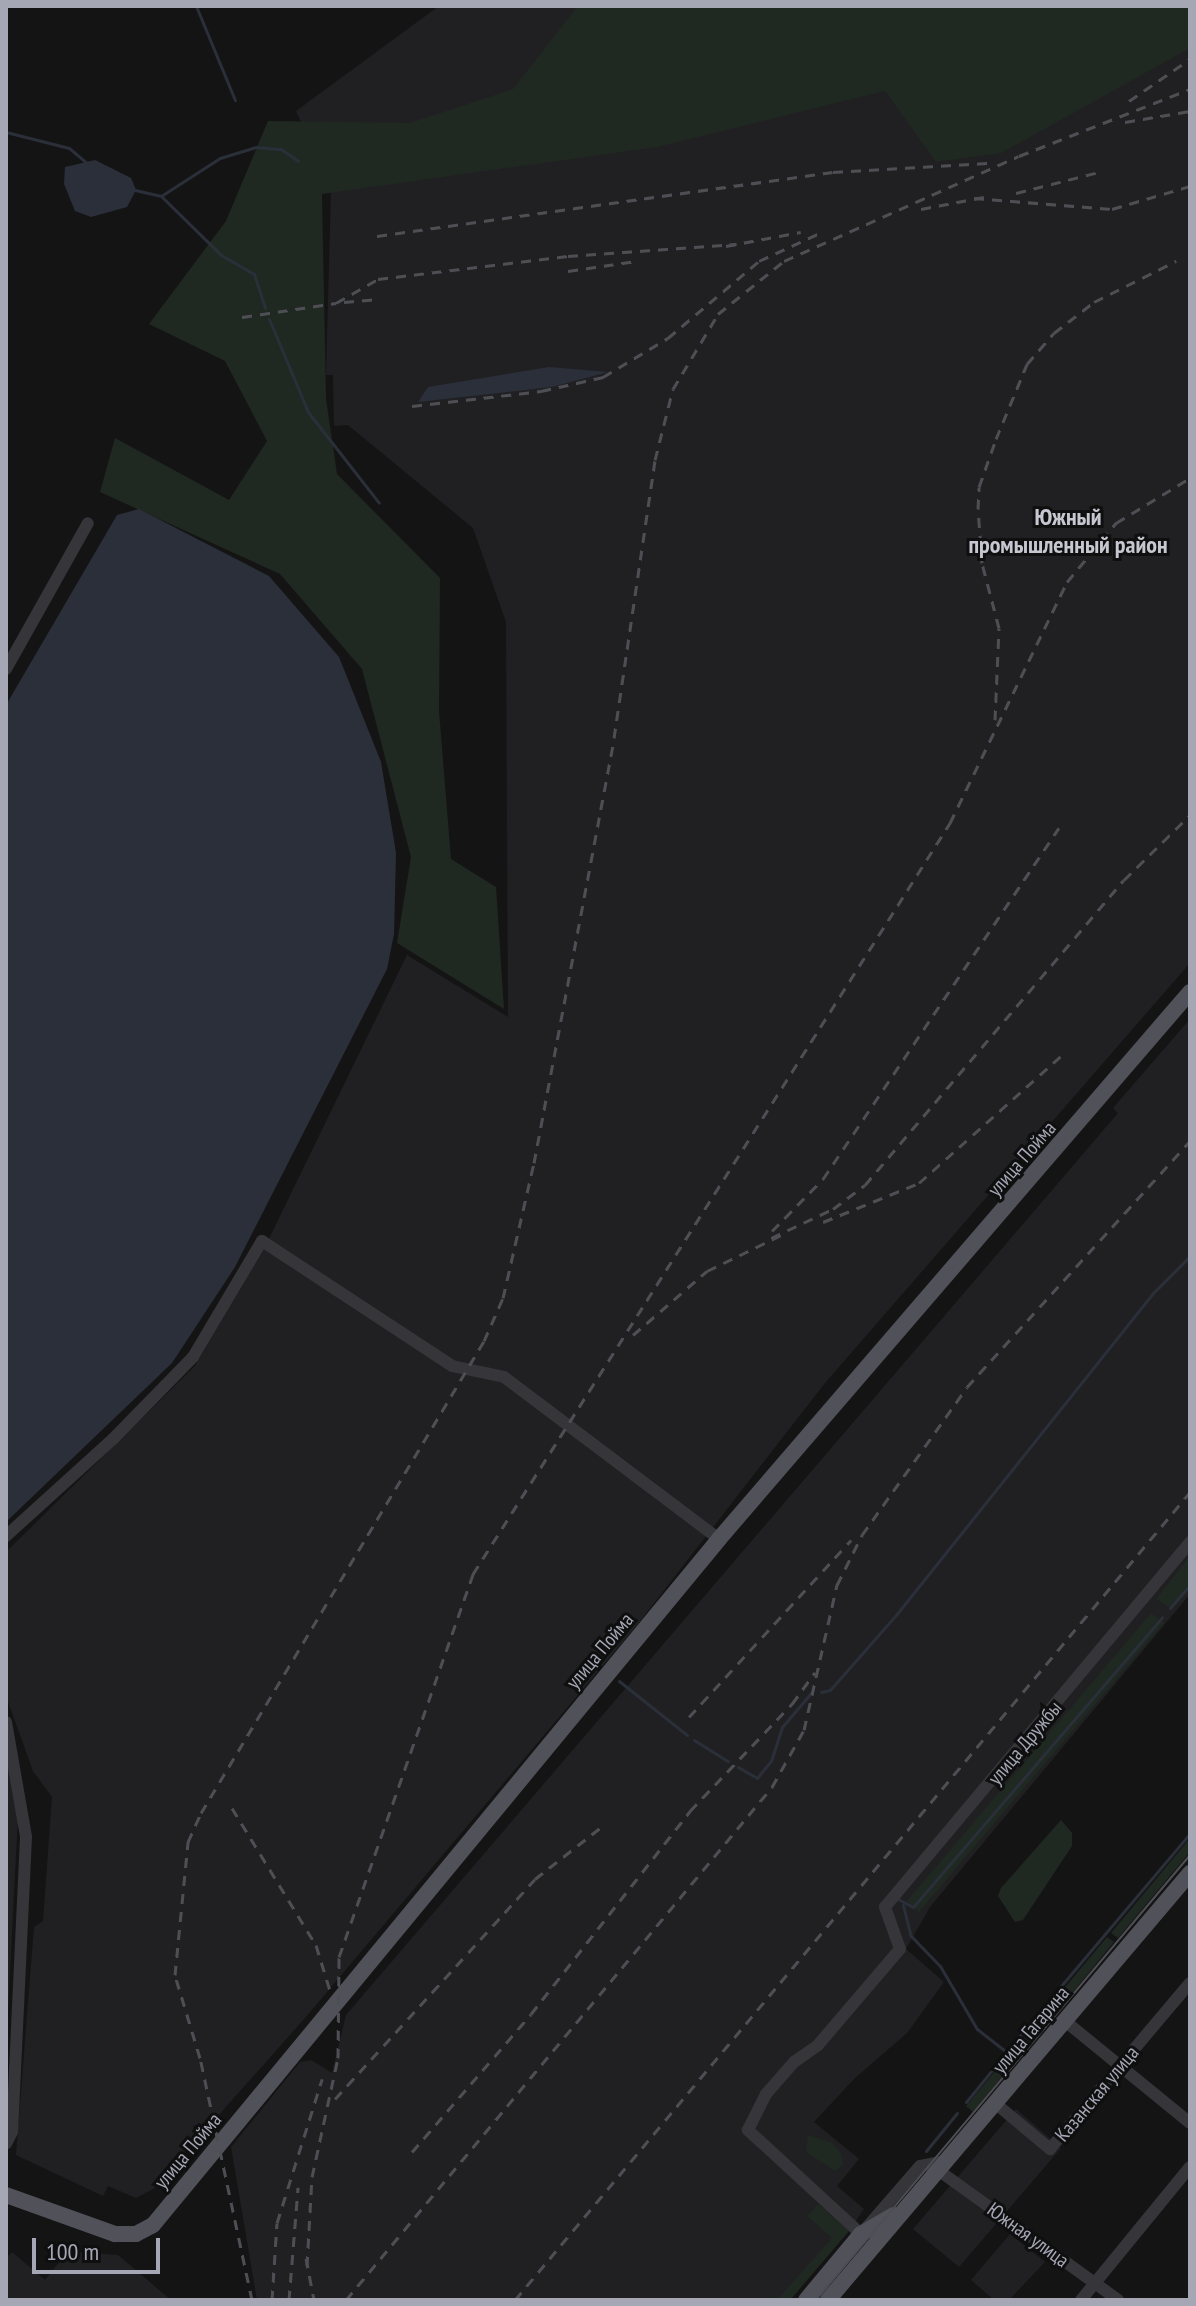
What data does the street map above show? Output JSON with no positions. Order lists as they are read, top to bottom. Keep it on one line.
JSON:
{"streets":{"main road":["улица Пойма","улица Гагарина"],"street":["улица Дружбы","Казанская улица","Южная улица"]},"crossings":[["улица Дружбы","улица Гагарина"],["улица Гагарина","Казанская улица"],["улица Гагарина","Южная улица"]],"districts":["Южный промышленный район"],"scale_bar":"100 m"}
